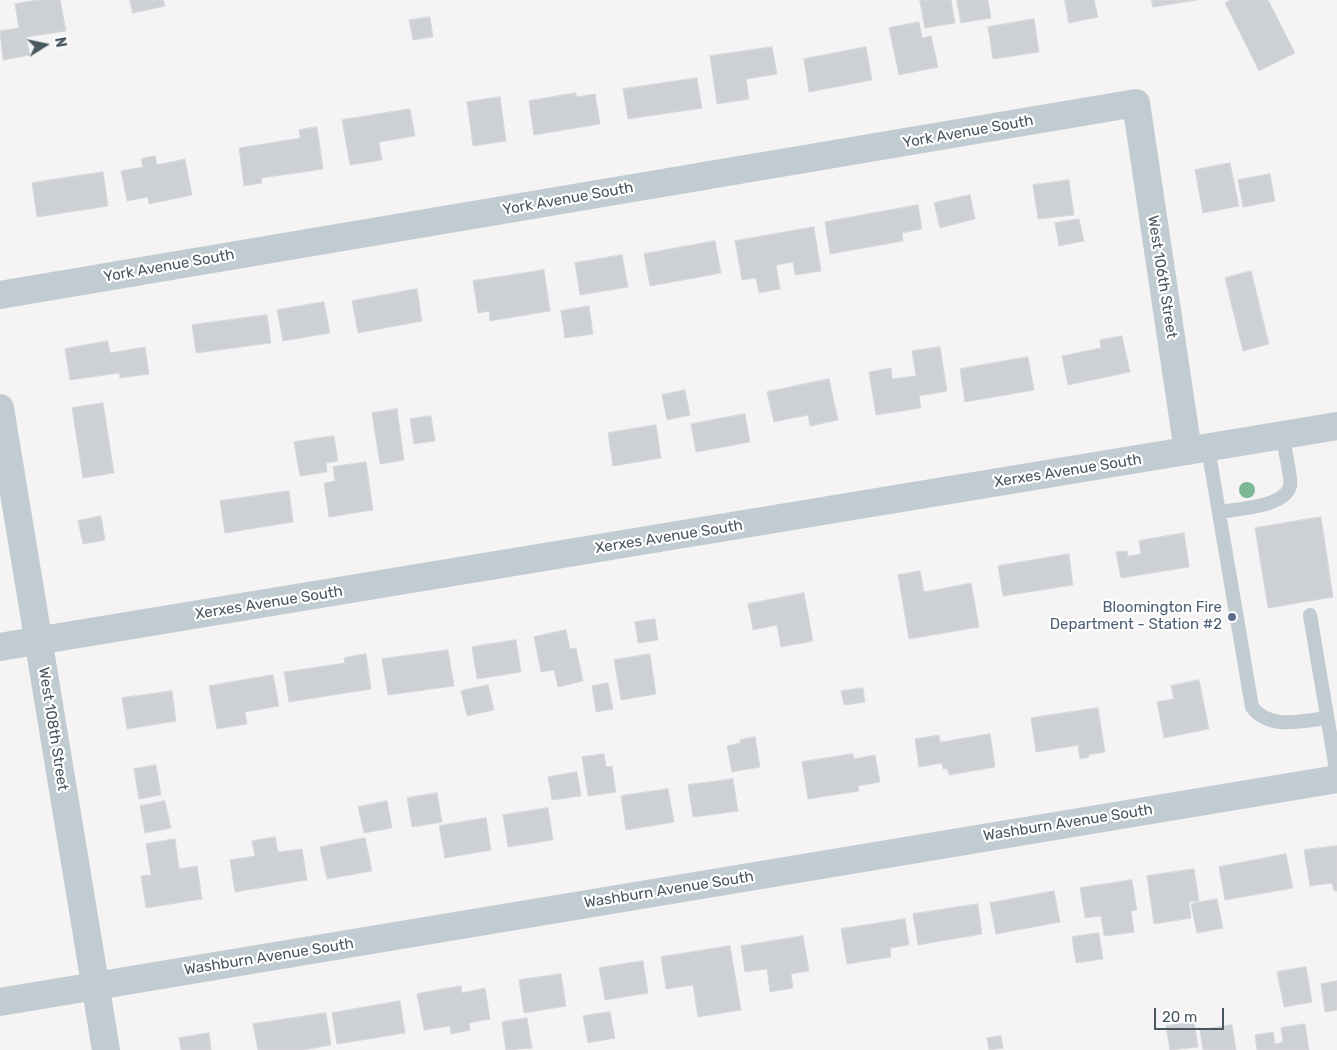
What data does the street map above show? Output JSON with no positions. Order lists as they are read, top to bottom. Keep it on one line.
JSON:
{"streets":{"street":["York Avenue South","West 106th Street","Xerxes Avenue South","West 108th Street","Washburn Avenue South"]},"crossings":[["York Avenue South","West 106th Street"],["West 106th Street","Xerxes Avenue South"],["Xerxes Avenue South","West 108th Street"],["West 108th Street","Washburn Avenue South"]],"places":["Bloomington Fire Department - Station #2"],"scale_bar":"20 m","north":"right"}
